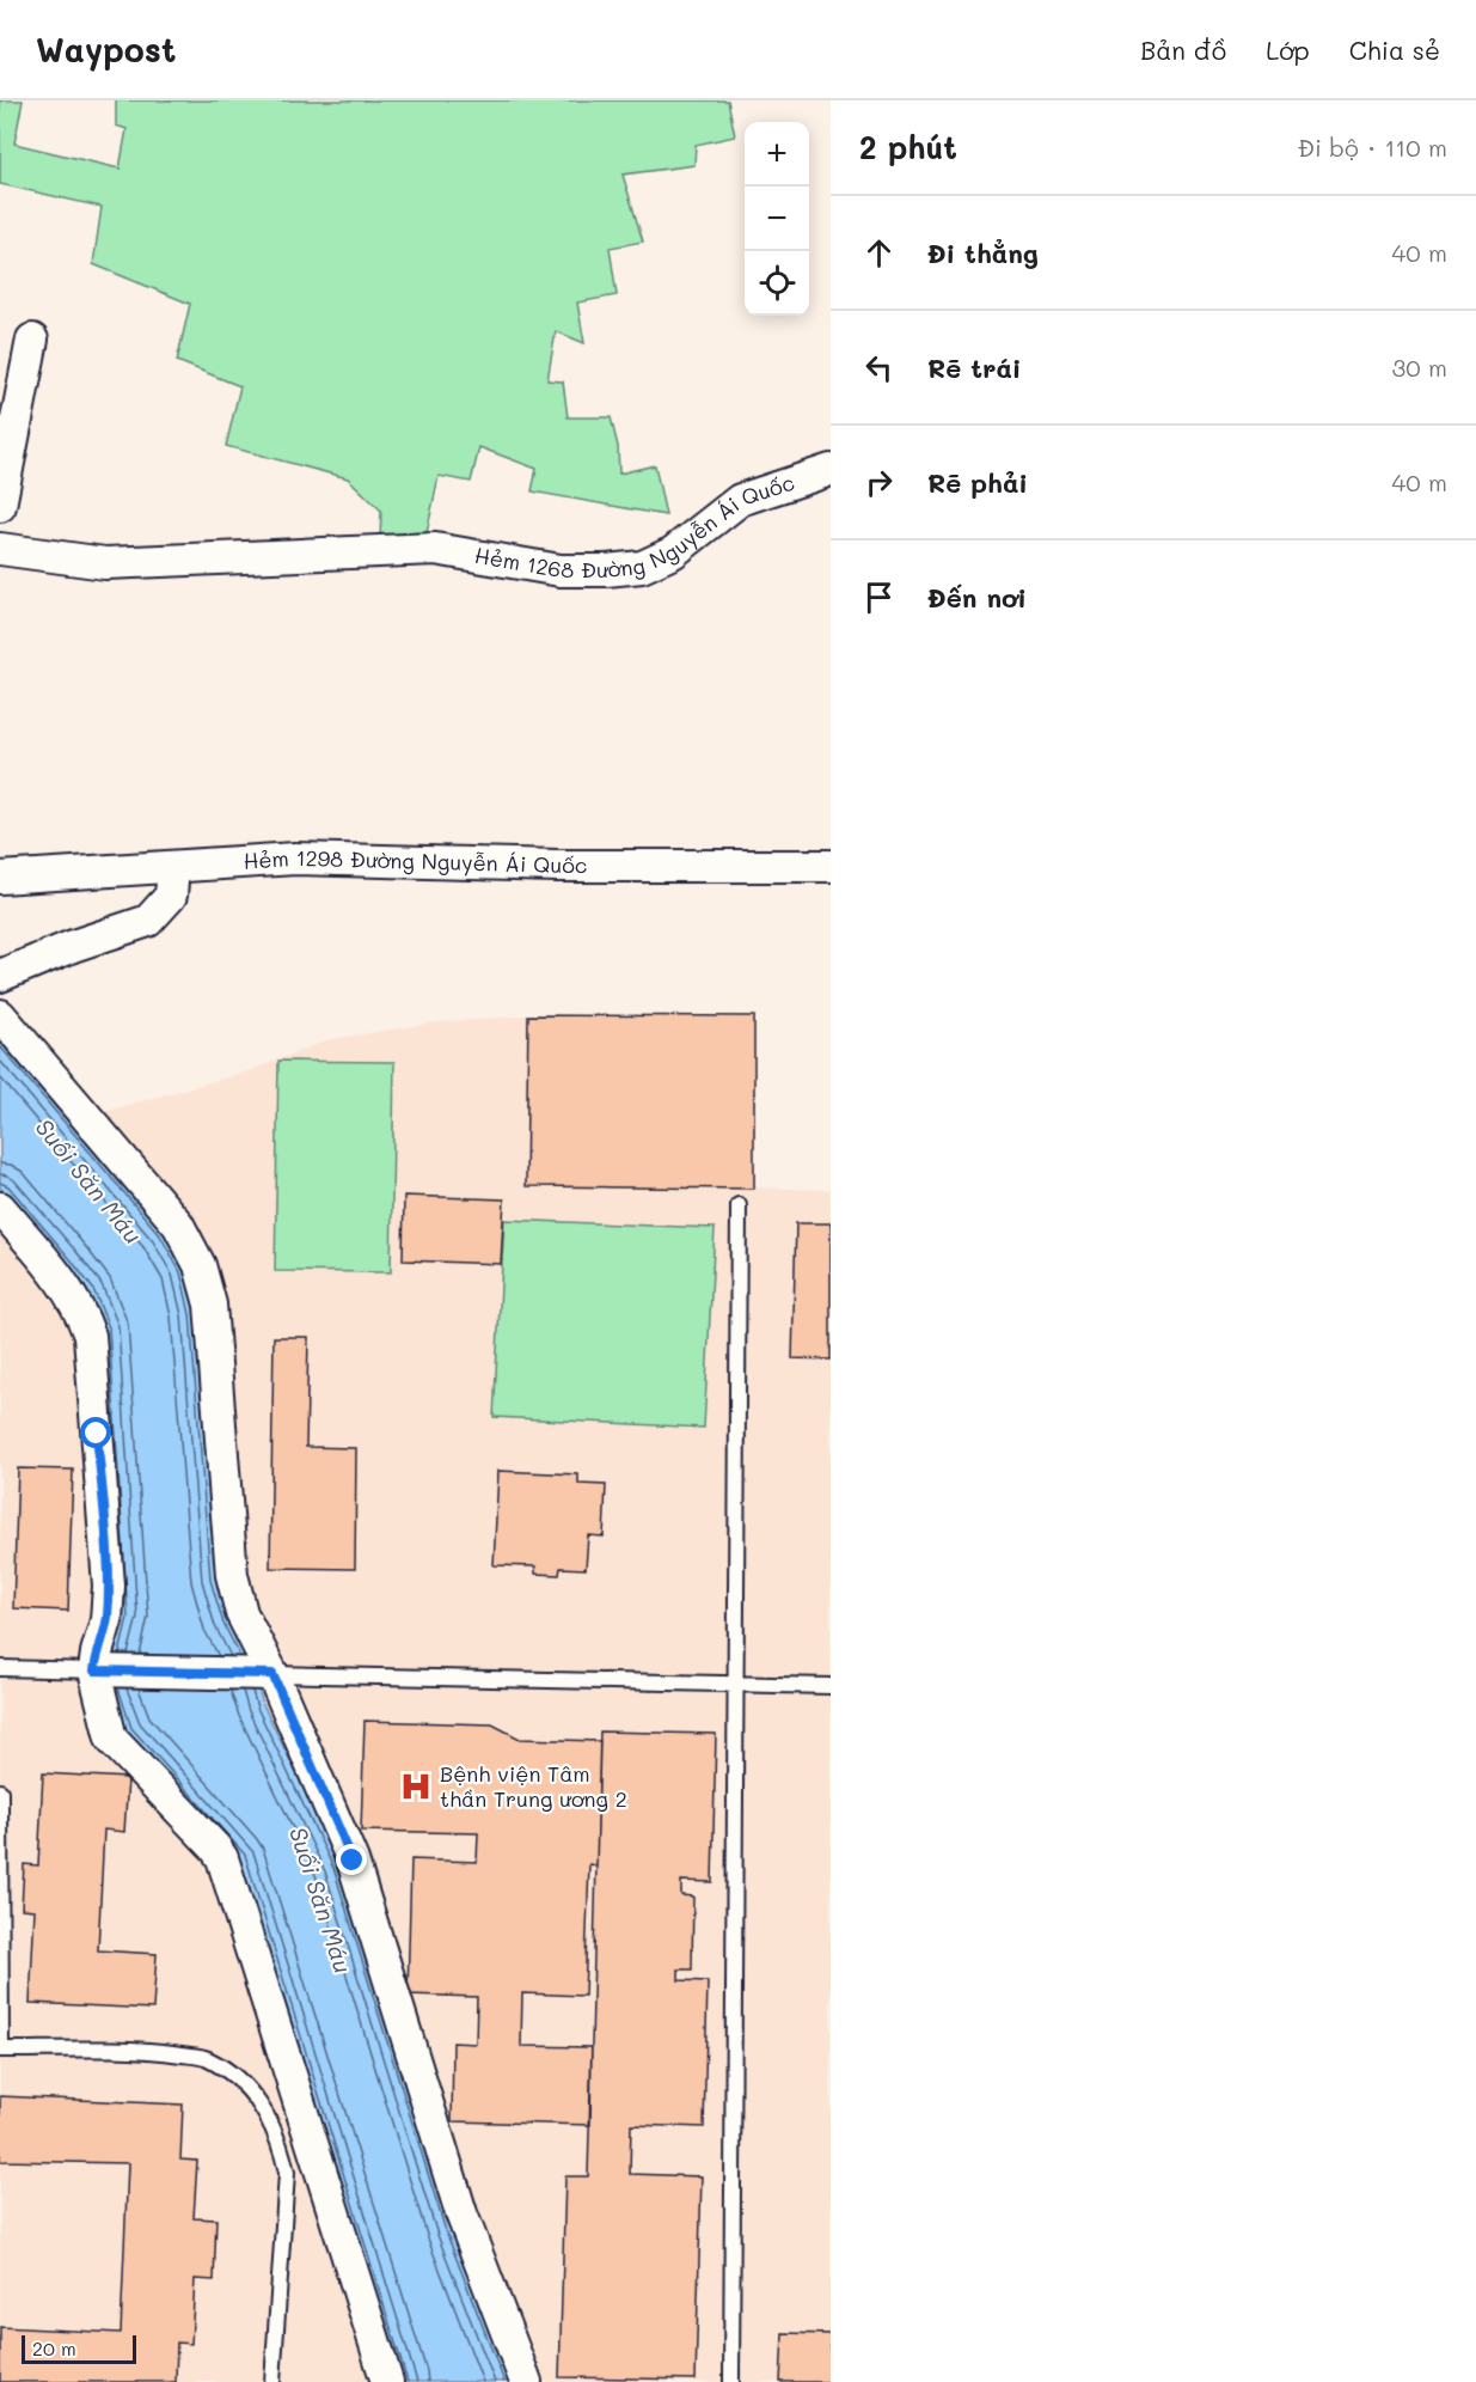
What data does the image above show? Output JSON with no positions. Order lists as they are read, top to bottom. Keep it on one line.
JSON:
{"streets":{"street":["Hẻm 1268 Đường Nguyễn Ái Quốc","Hẻm 1298 Đường Nguyễn Ái Quốc"]},"water":["Suối Săn Máu"],"places":{"hospital":["Bệnh viện Tâm thần Trung ương 2"]},"scale_bar":"20 m","page":{"header":"Waypost","nav":["Bản đồ","Lớp","Chia sẻ"],"heading":["2 phút","Đi bộ · 110 m"],"map_buttons":["+","−"],"list":[["Đi thẳng","40 m"],["Rẽ trái","30 m"],["Rẽ phải","40 m"],"Đến nơi"],"scale":"20 m"}}
